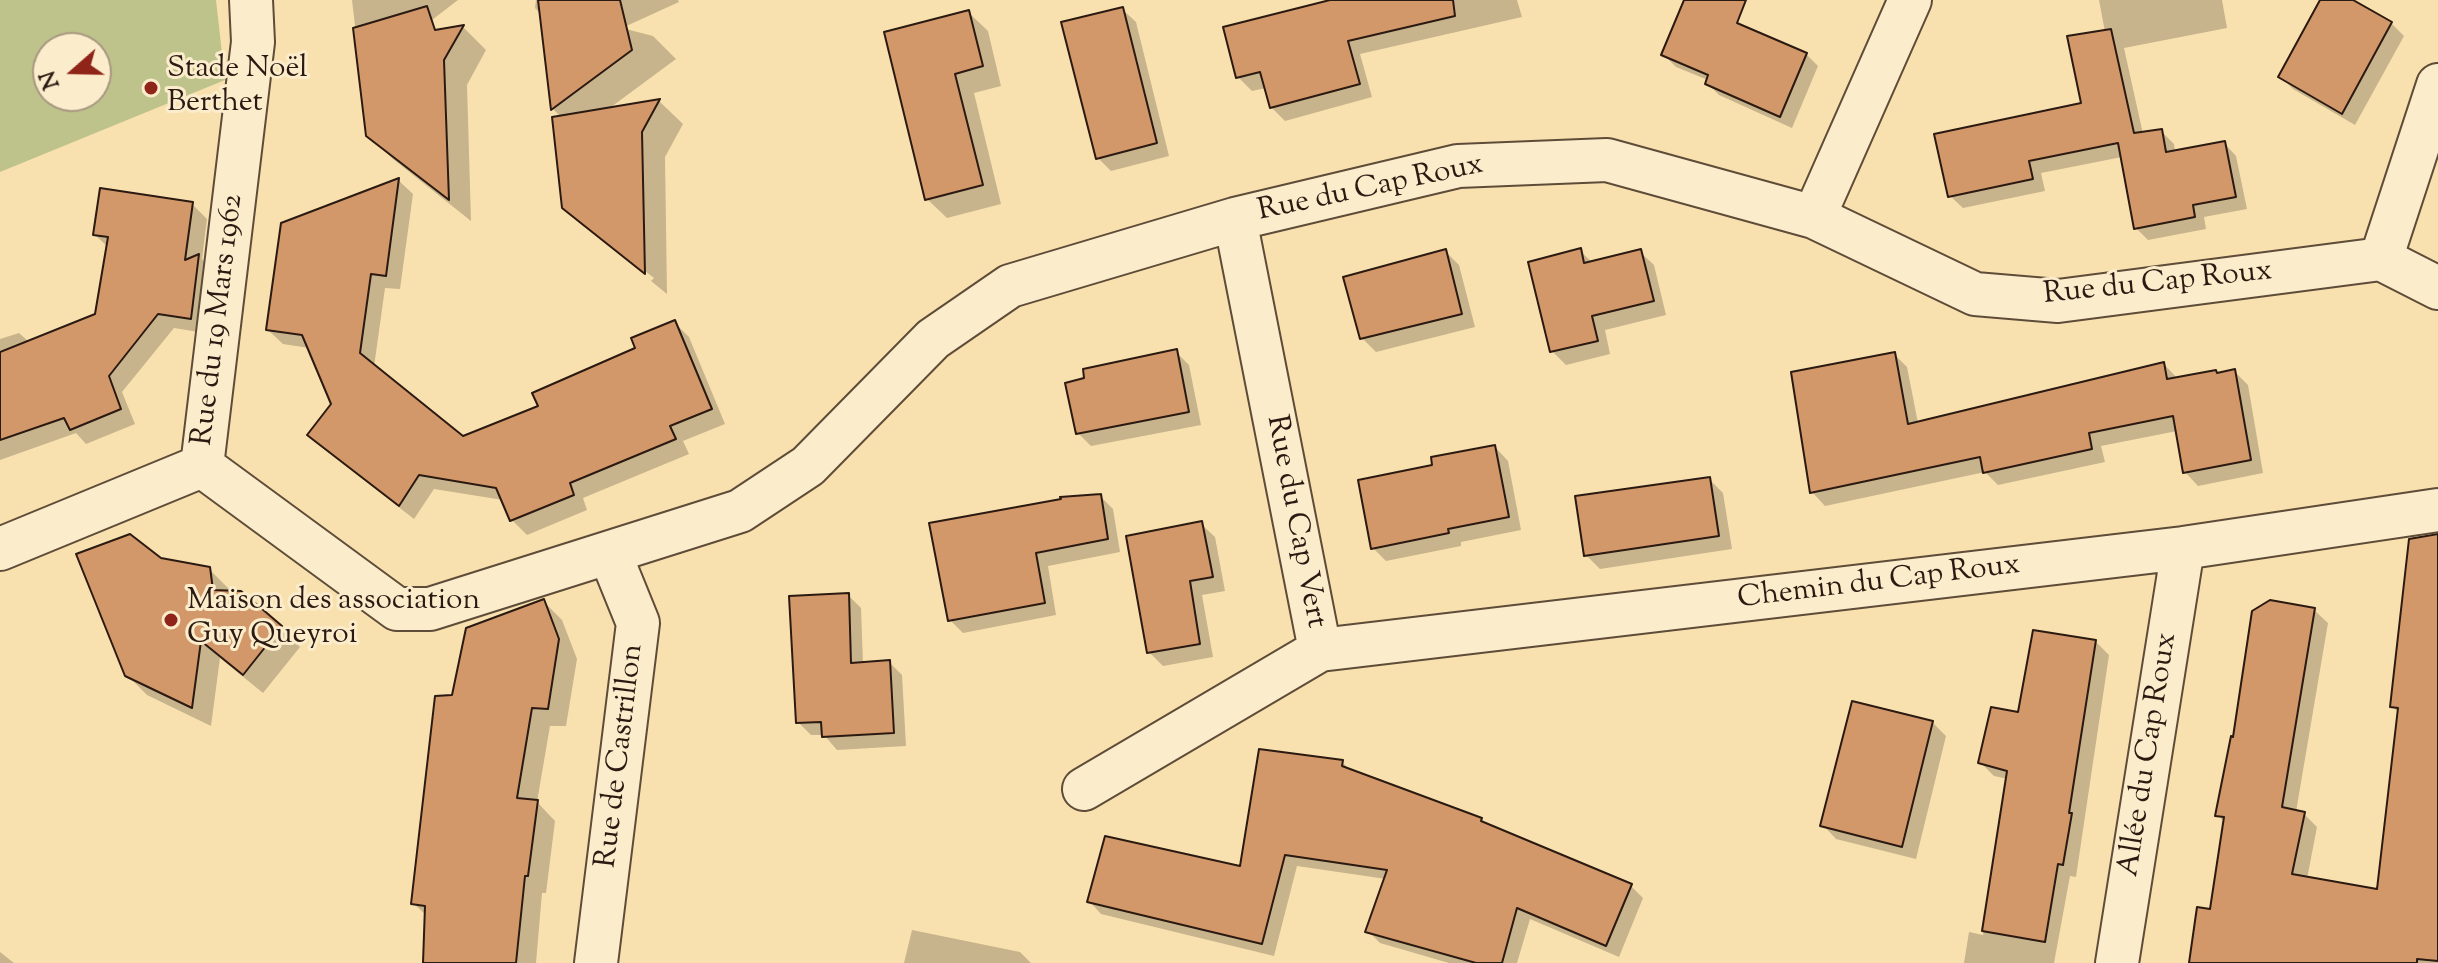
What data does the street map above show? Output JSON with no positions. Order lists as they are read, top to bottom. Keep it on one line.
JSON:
{"streets":{"street":["Rue du Cap Roux","Rue du 19 Mars 1962","Rue du Cap Vert","Chemin du Cap Roux","Allée du Cap Roux","Rue de Castrillon"]},"crossings":[["Rue du Cap Roux","Rue du 19 Mars 1962"],["Rue du Cap Roux","Rue du Cap Vert"],["Rue du Cap Roux","Rue de Castrillon"],["Rue du 19 Mars 1962","Rue de Castrillon"],["Rue du Cap Vert","Chemin du Cap Roux"],["Chemin du Cap Roux","Allée du Cap Roux"]],"places":["Stade Noël Berthet","Maison des association Guy Queyroi"],"north":"left"}
